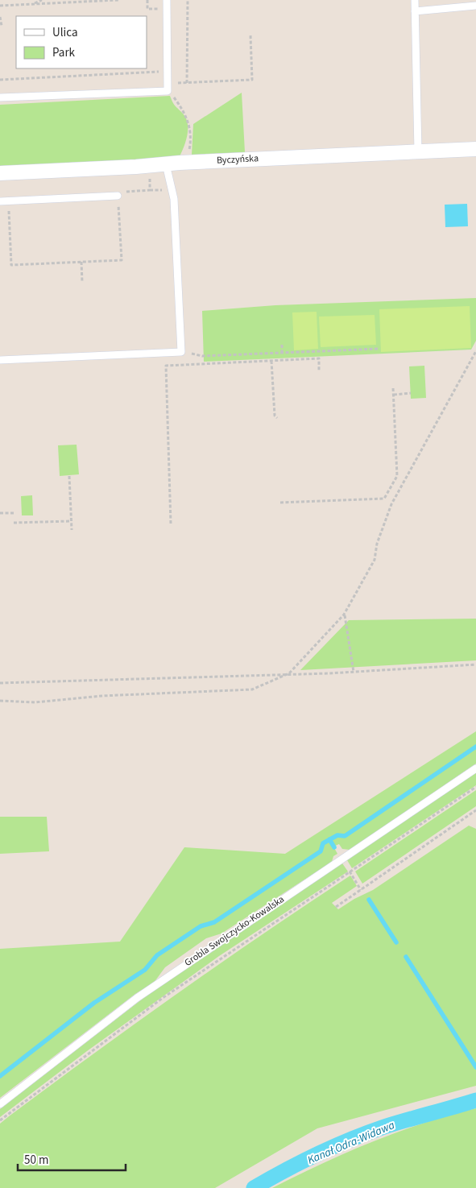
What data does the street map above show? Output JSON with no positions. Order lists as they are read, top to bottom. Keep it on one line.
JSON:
{"streets":{"street":["Byczyńska"],"lane":["Grobla Swojczycko-Kowalska"]},"water":["Kanał Odra-Widawa"],"legend":["Ulica","Park"],"scale_bar":"50 m"}
